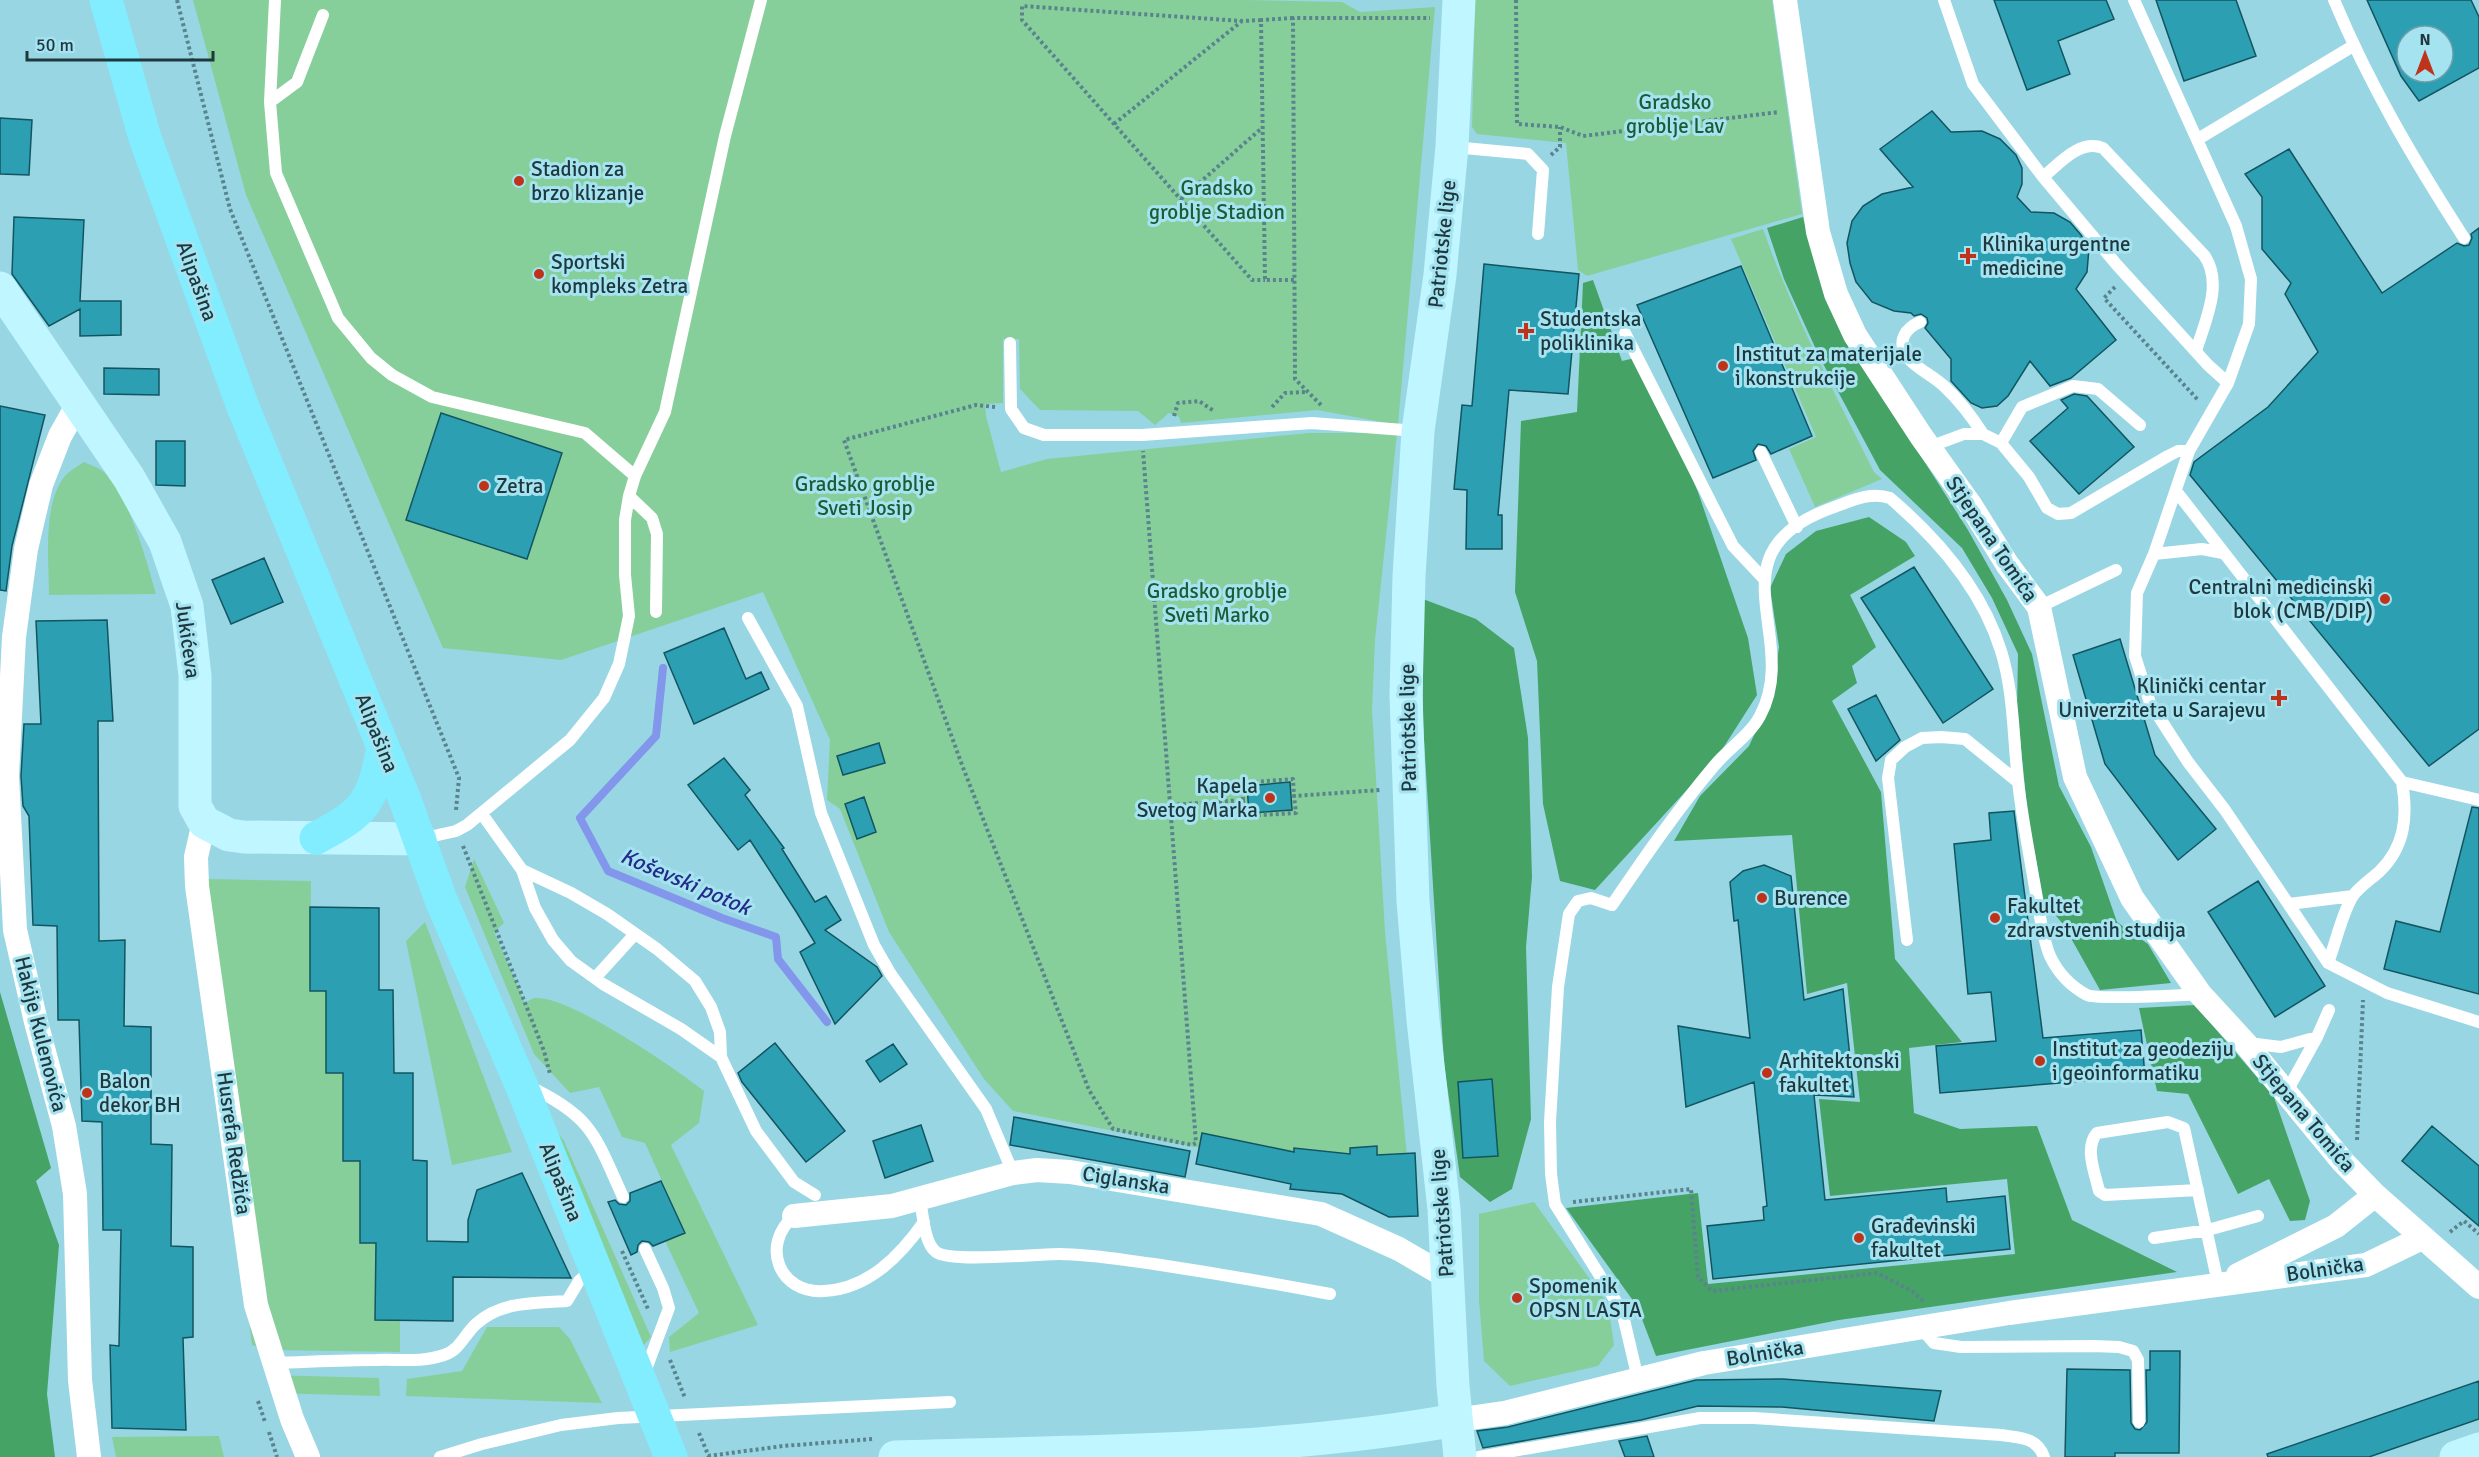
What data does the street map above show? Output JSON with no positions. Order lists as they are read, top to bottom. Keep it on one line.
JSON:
{"streets":{"main road":["Alipašina"],"street":["Patriotske lige","Stjepana Tomića","Jukićeva","Hakije Kulenovića","Husrefa Redžića","Ciglanska","Bolnička"]},"crossings":[["Patriotske lige","Ciglanska"],["Patriotske lige","Bolnička"],["Stjepana Tomića","Bolnička"],["Jukićeva","Hakije Kulenovića"],["Jukićeva","Husrefa Redžića"]],"water":["Koševski potok"],"parks":["Gradsko groblje Lav","Gradsko groblje Stadion","Gradsko groblje Sveti Josip","Gradsko groblje Sveti Marko"],"places":{"other":["Stadion za brzo klizanje","Sportski kompleks Zetra","Institut za materijale i konstrukcije","Zetra","Centralni medicinski blok (CMB/DIP)","Kapela Svetog Marka","Burence","Fakultet zdravstvenih studija","Institut za geodeziju i geoinformatiku","Arhitektonski fakultet","Balon dekor BH","Građevinski fakultet","Spomenik OPSN LASTA"],"health":["Klinika urgentne medicine","Studentska poliklinika","Klinički centar Univerziteta u Sarajevu"]},"scale_bar":"50 m","north":"top"}
